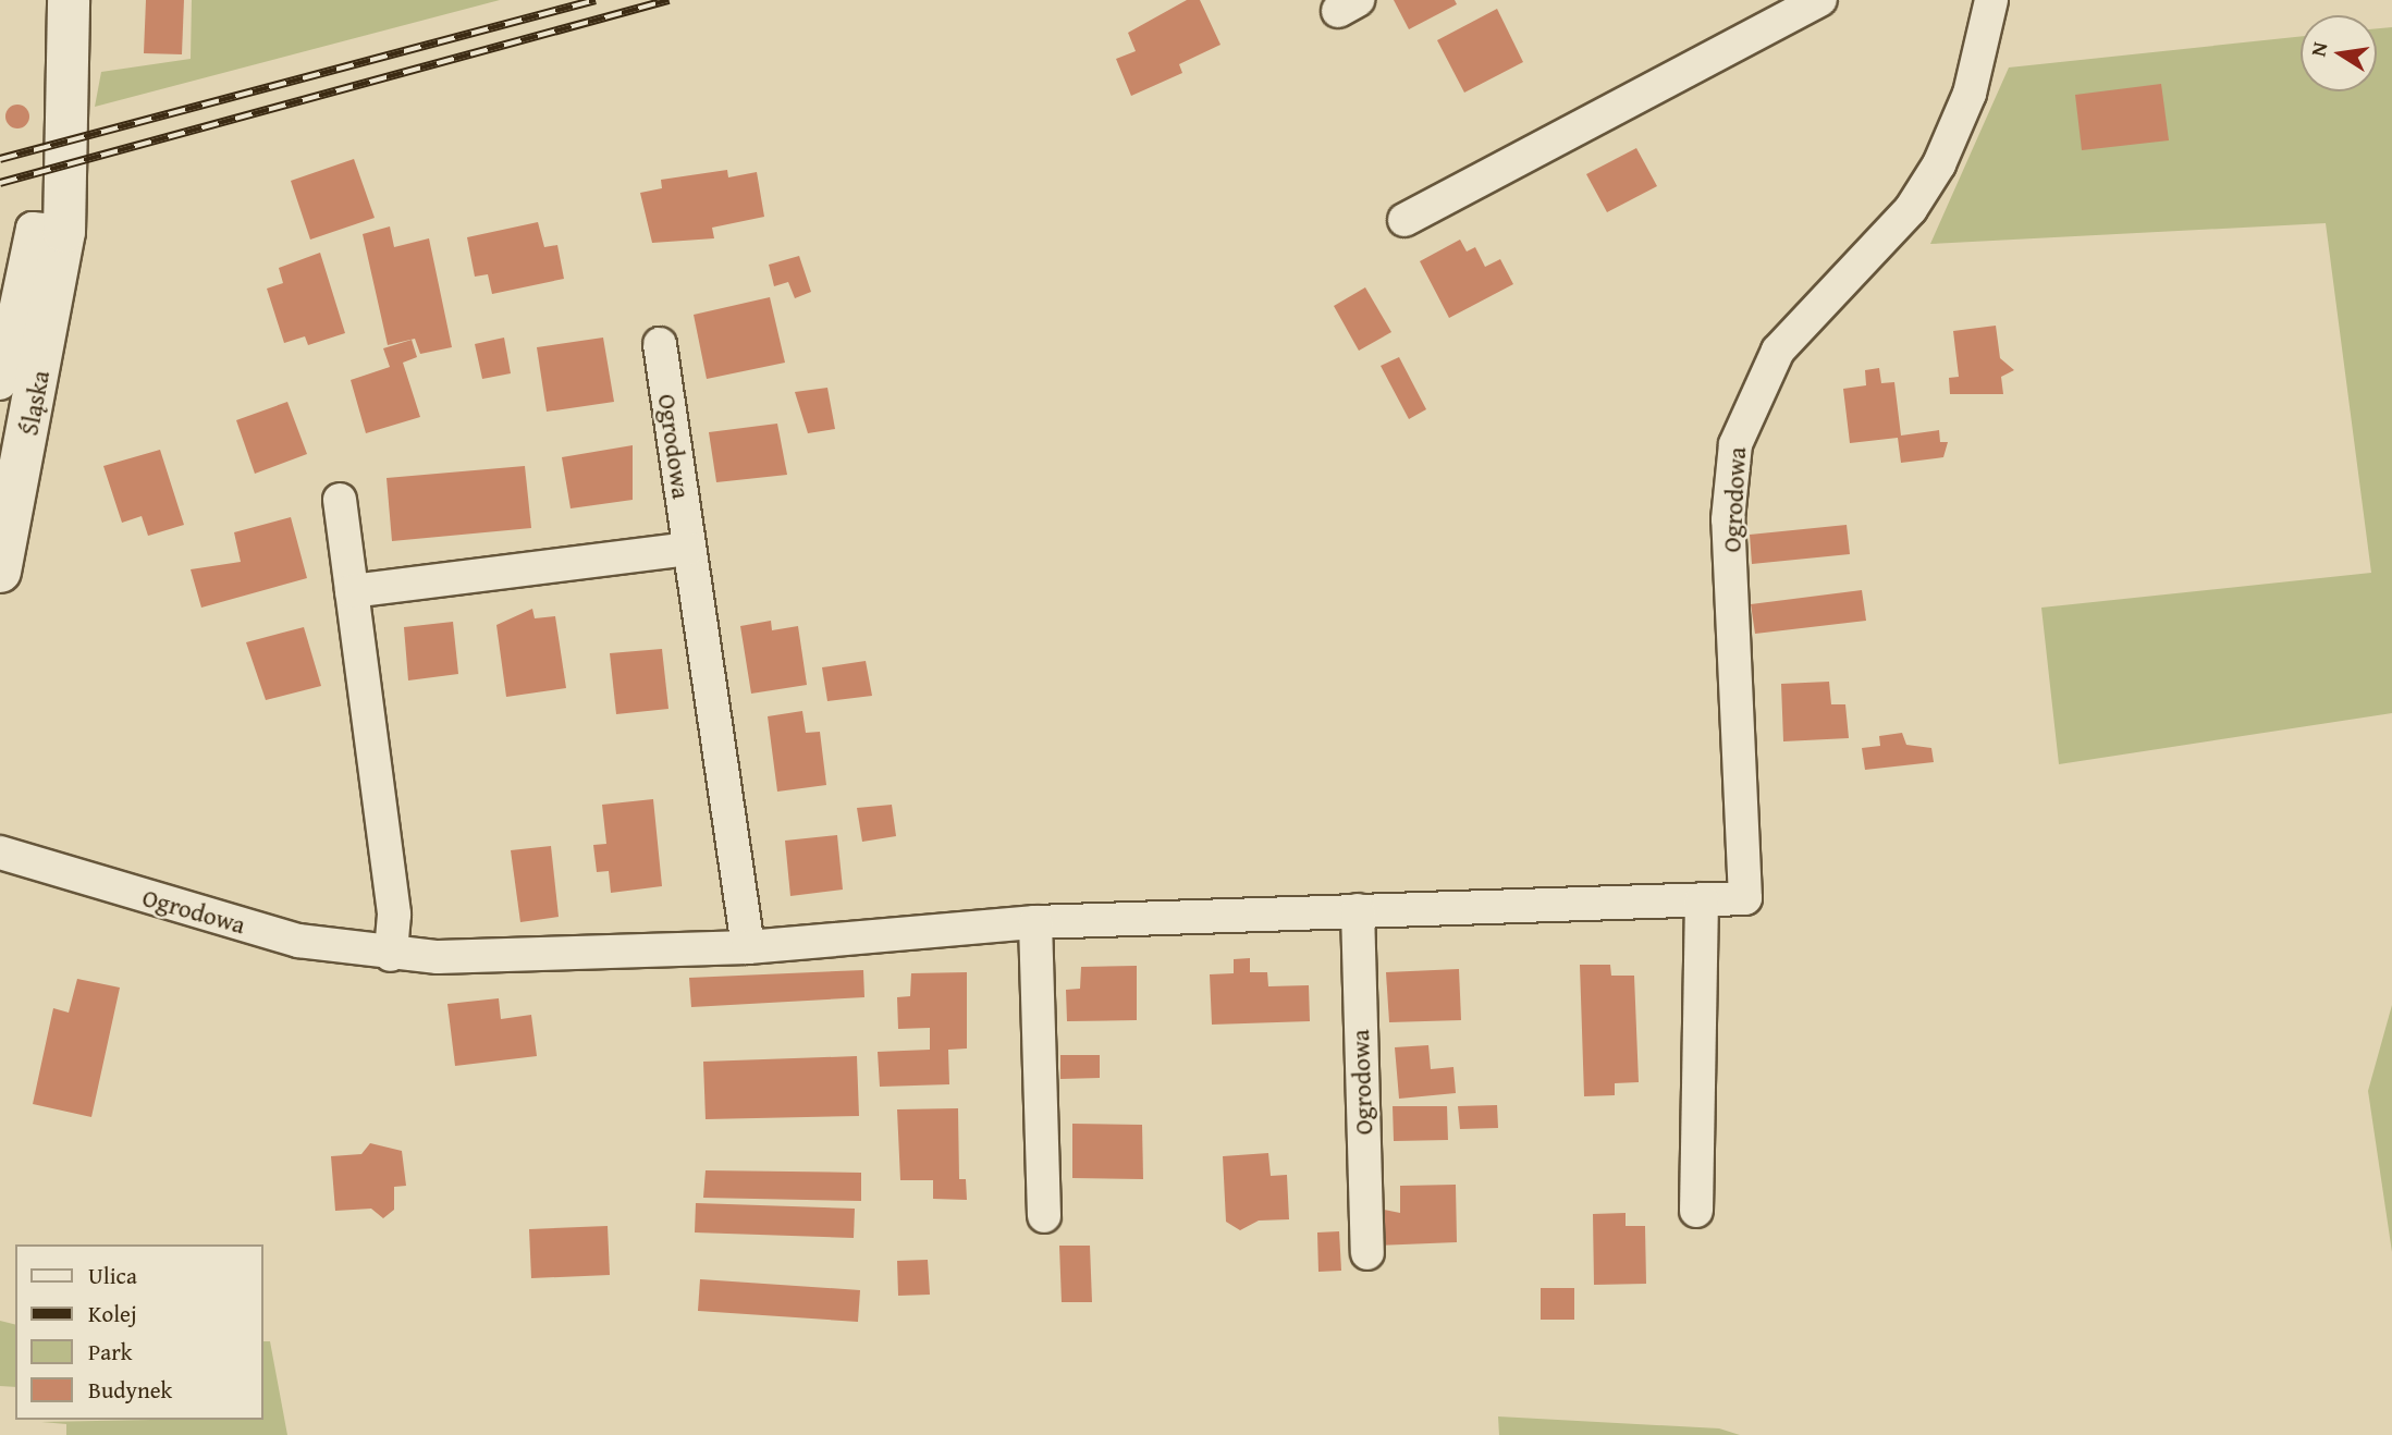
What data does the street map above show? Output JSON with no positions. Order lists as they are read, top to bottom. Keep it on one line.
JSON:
{"streets":{"street":["Śląska","Ogrodowa"]},"legend":["Ulica","Kolej","Park","Budynek"],"north":"left"}
